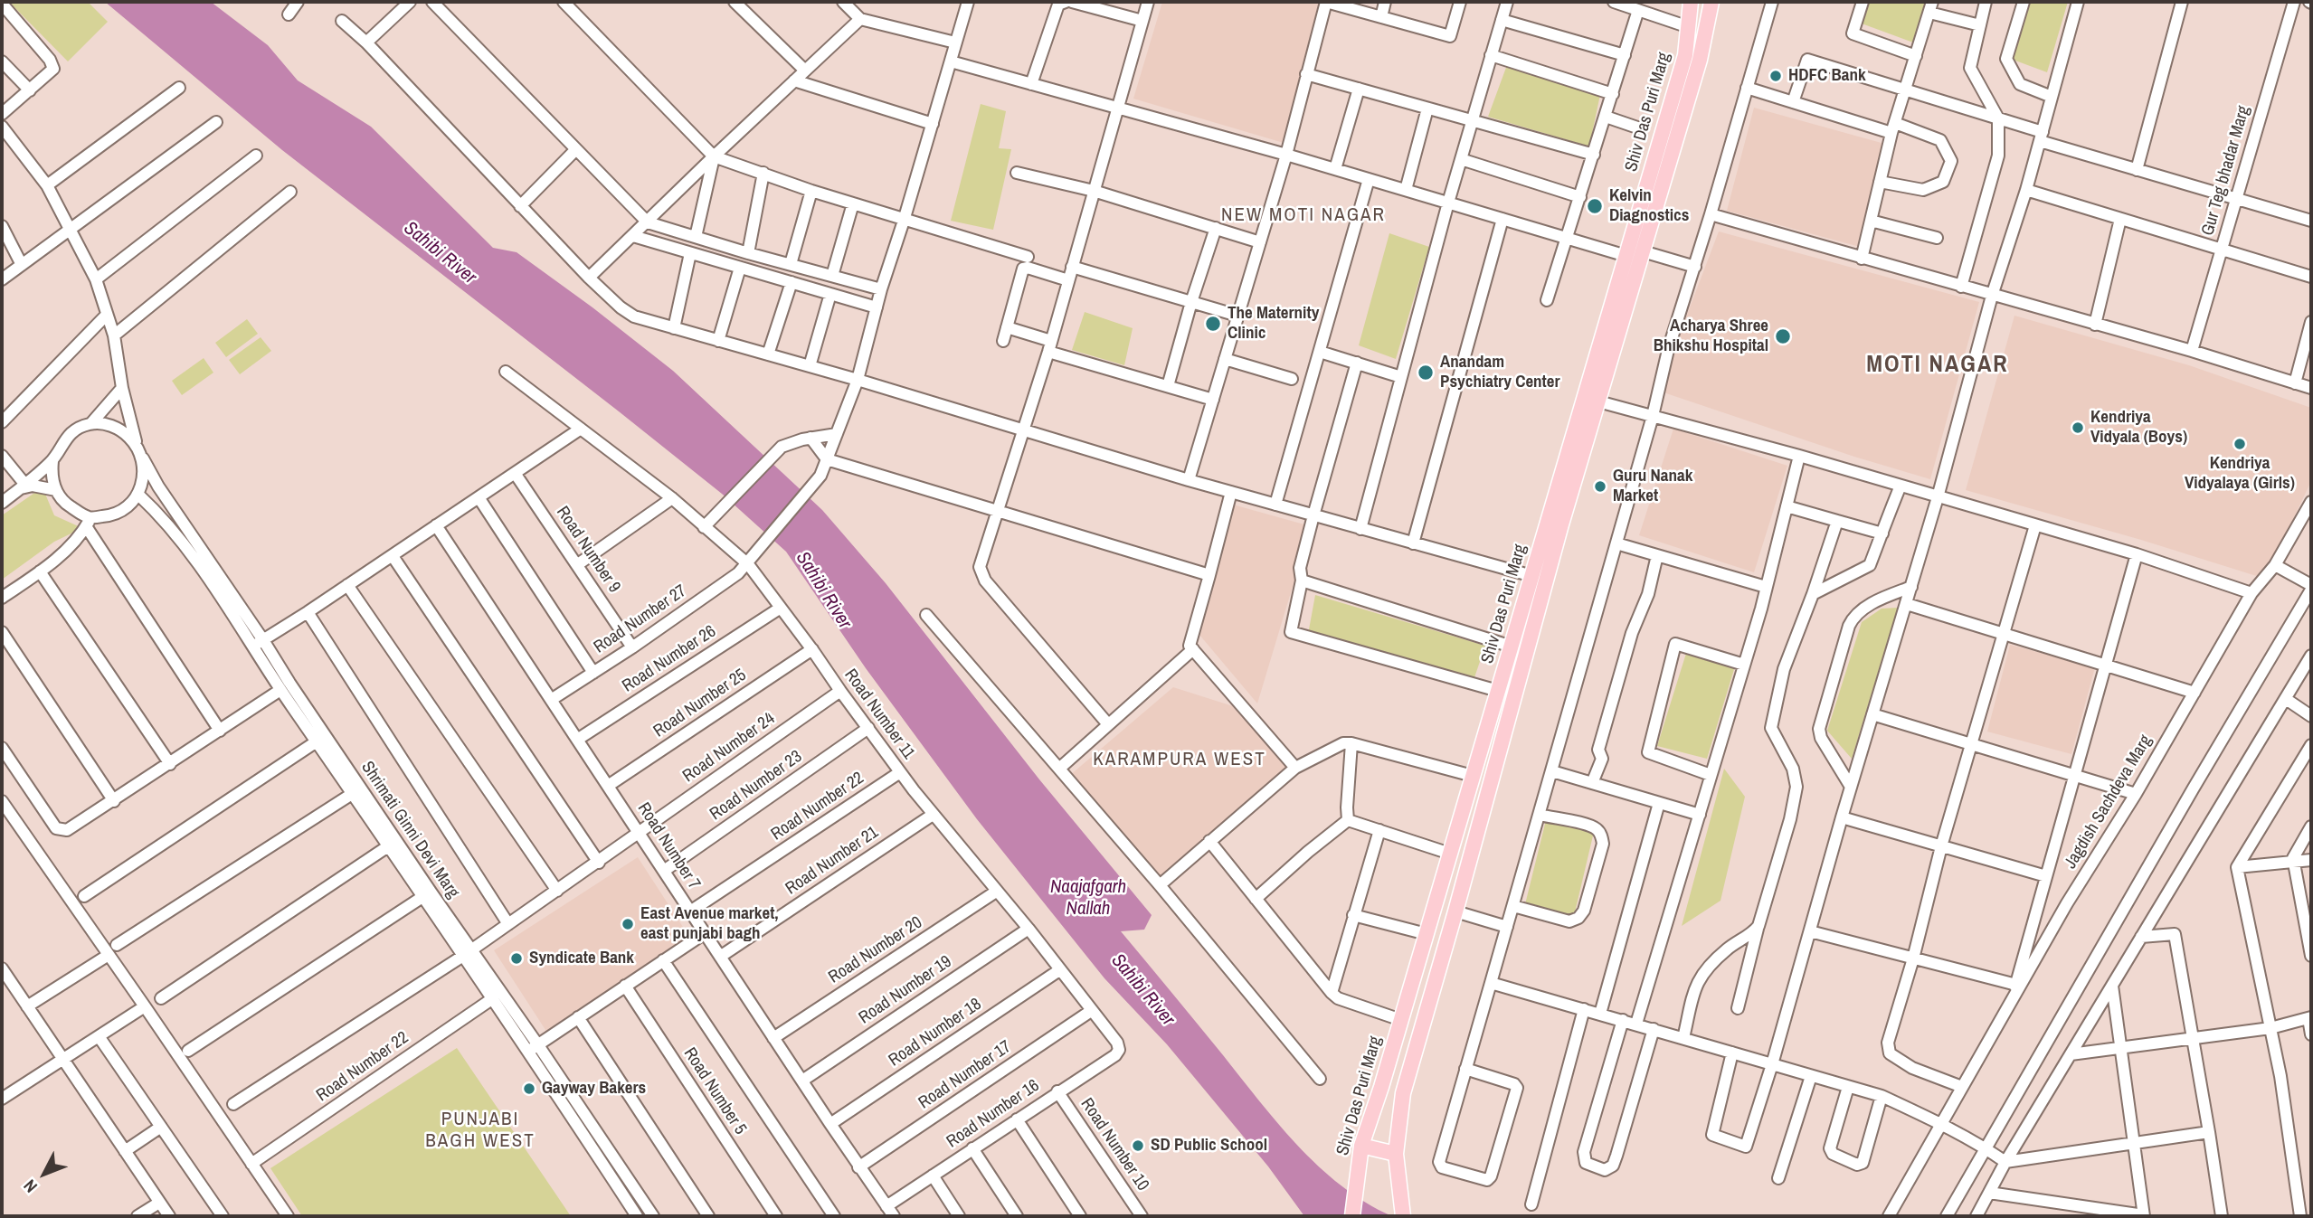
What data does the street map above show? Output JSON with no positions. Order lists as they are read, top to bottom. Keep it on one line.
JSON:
{"streets":{"main road":["Shiv Das Puri Marg"],"street":["Gur Teg bhadar Marg","Road Number 9","Road Number 27","Road Number 26","Road Number 25","Road Number 11","Road Number 24","Road Number 23","Jagdish Sachdeva Marg","Road Number 22","Shrimati Ginni Devi Marg","Road Number 7","Road Number 21","Road Number 20","Road Number 19","Road Number 18","Road Number 17","Road Number 5","Road Number 16","Road Number 10"]},"crossings":[["Road Number 9","Road Number 27"],["Road Number 27","Road Number 11"],["Road Number 27","Road Number 7"],["Road Number 26","Road Number 11"],["Road Number 26","Road Number 7"],["Road Number 25","Road Number 11"],["Road Number 25","Road Number 7"],["Road Number 11","Road Number 24"],["Road Number 11","Road Number 23"],["Road Number 11","Road Number 22"],["Road Number 11","Road Number 21"],["Road Number 11","Road Number 20"],["Road Number 11","Road Number 19"],["Road Number 11","Road Number 18"],["Road Number 11","Road Number 17"],["Road Number 11","Road Number 16"],["Road Number 24","Shrimati Ginni Devi Marg"],["Road Number 24","Road Number 7"],["Road Number 23","Road Number 7"],["Road Number 22","Shrimati Ginni Devi Marg"],["Road Number 22","Road Number 7"],["Road Number 7","Road Number 21"],["Road Number 7","Road Number 20"],["Road Number 7","Road Number 19"],["Road Number 7","Road Number 18"],["Road Number 7","Road Number 17"],["Road Number 7","Road Number 16"],["Road Number 16","Road Number 10"]],"districts":["NEW MOTI NAGAR","MOTI NAGAR","KARAMPURA WEST","PUNJABI BAGH WEST"],"water":["Sahibi River","Naajafgarh Nallah"],"places":["HDFC Bank","Kelvin Diagnostics","The Maternity Clinic","Acharya Shree Bhikshu Hospital","Anandam Psychiatry Center","Kendriya Vidyala (Boys)","Kendriya Vidyalaya (Girls)","Guru Nanak Market","East Avenue market, east punjabi bagh","Syndicate Bank","Gayway Bakers","SD Public School"],"north":"bottom left"}
